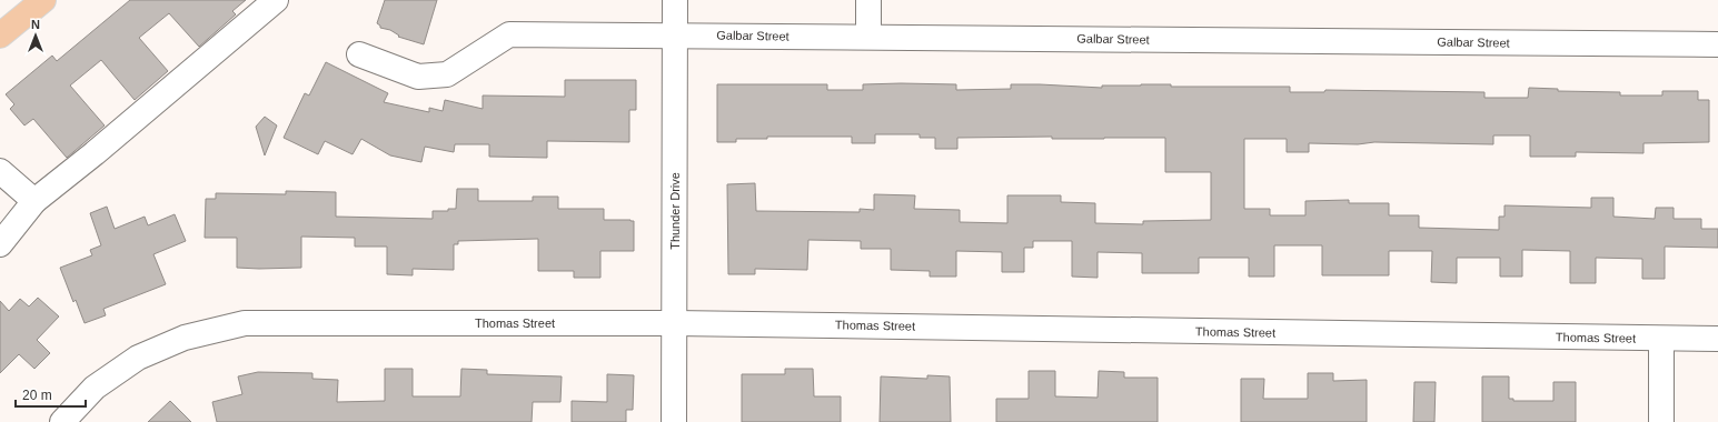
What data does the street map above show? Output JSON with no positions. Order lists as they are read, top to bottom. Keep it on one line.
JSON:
{"streets":{"street":["Galbar Street","Thunder Drive","Thomas Street"]},"crossings":[["Galbar Street","Thunder Drive"],["Thunder Drive","Thomas Street"]],"scale_bar":"20 m","north":"top"}
